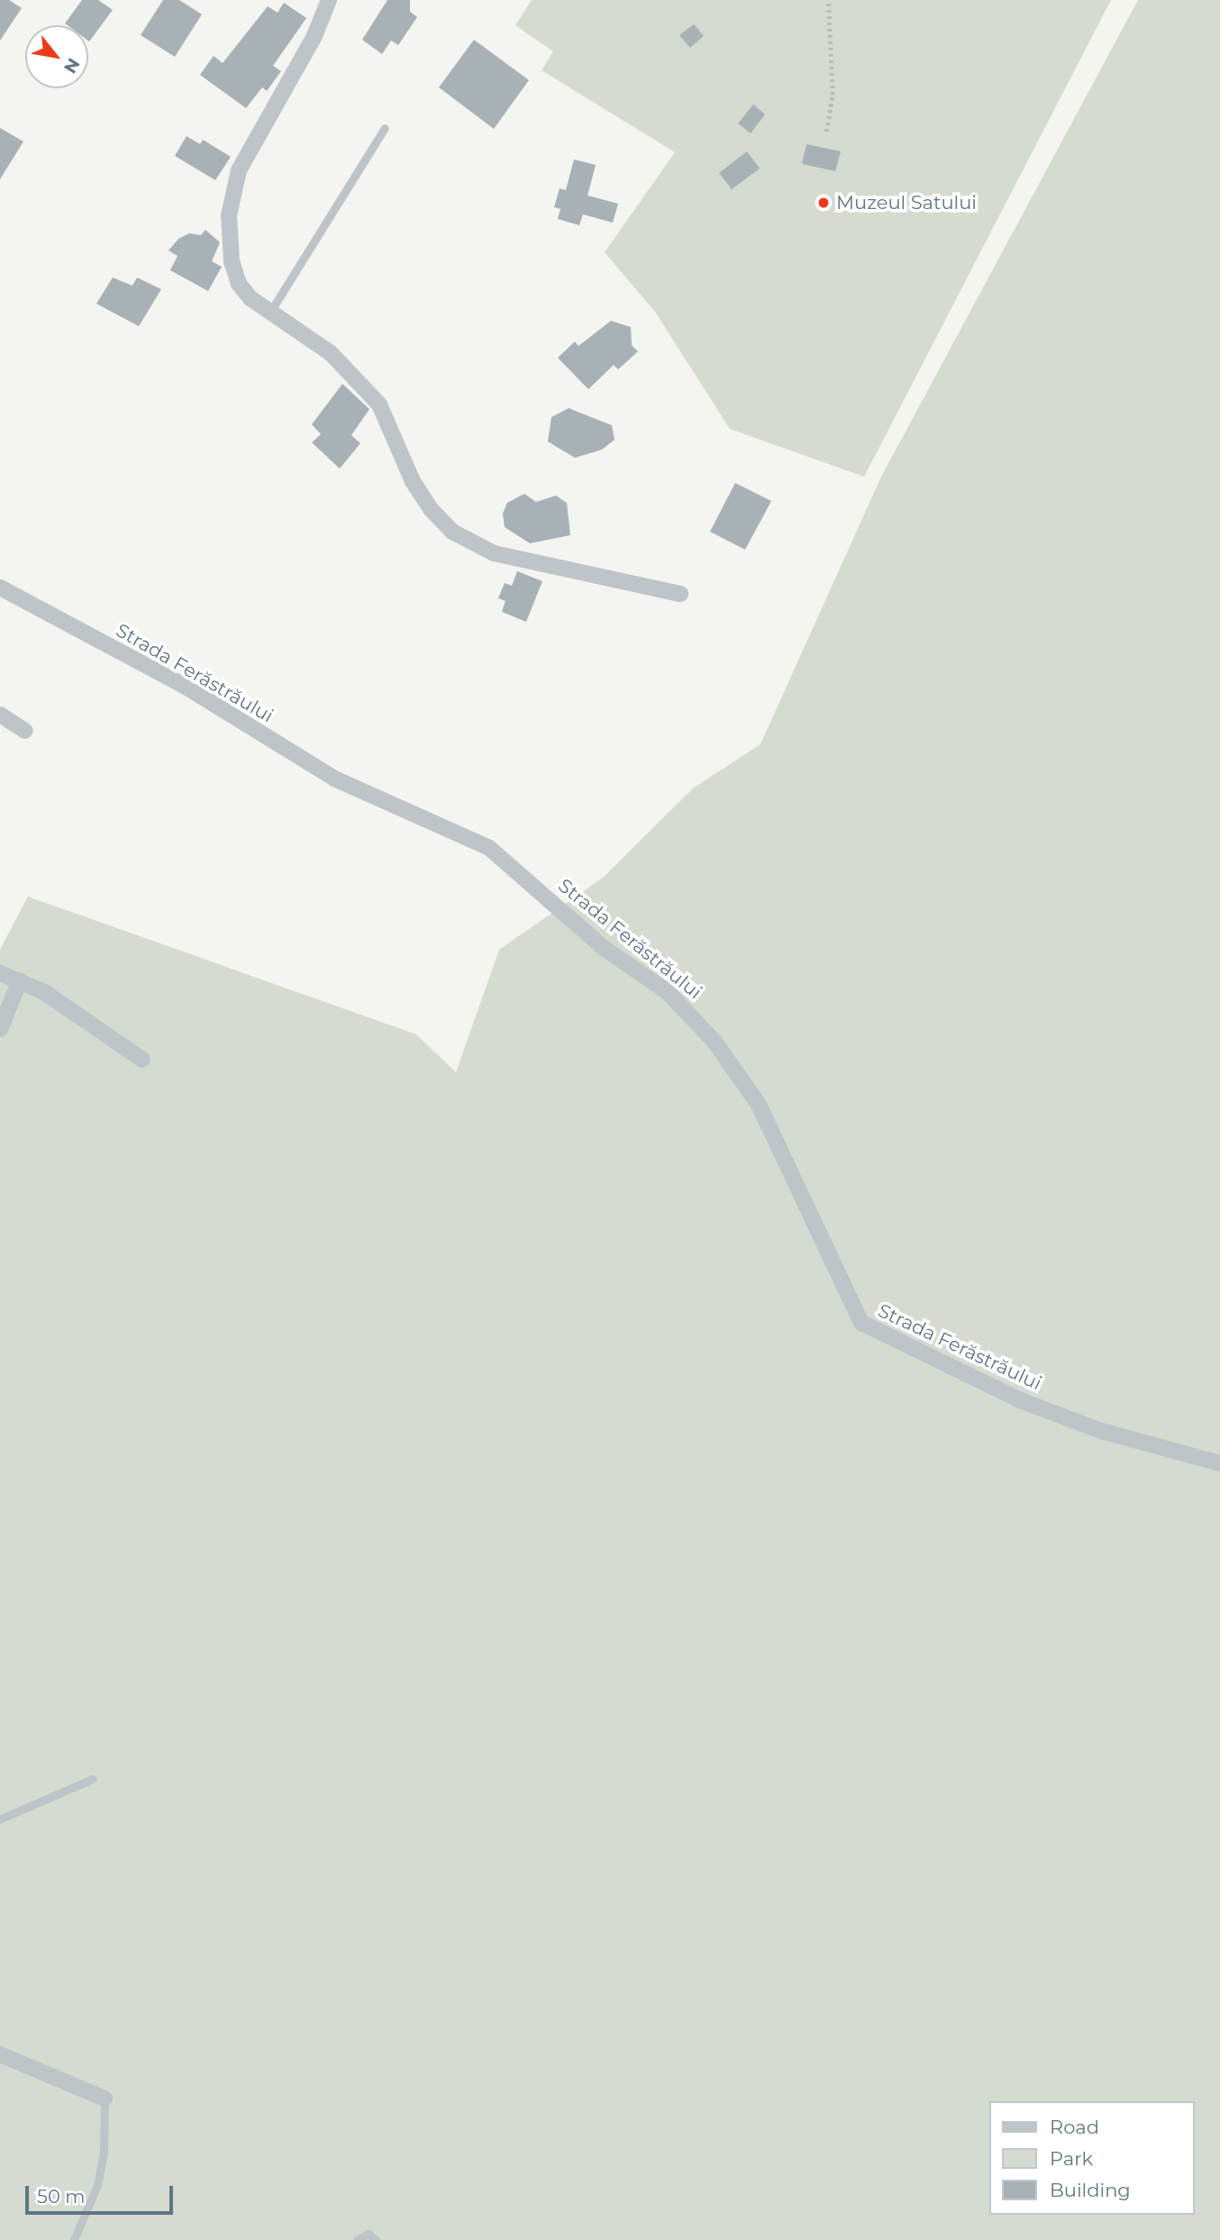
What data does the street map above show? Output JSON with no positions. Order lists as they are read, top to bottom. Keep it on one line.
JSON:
{"streets":{"street":["Strada Ferăstrăului"]},"places":["Muzeul Satului"],"legend":["Road","Park","Building"],"scale_bar":"50 m","north":"bottom right"}
